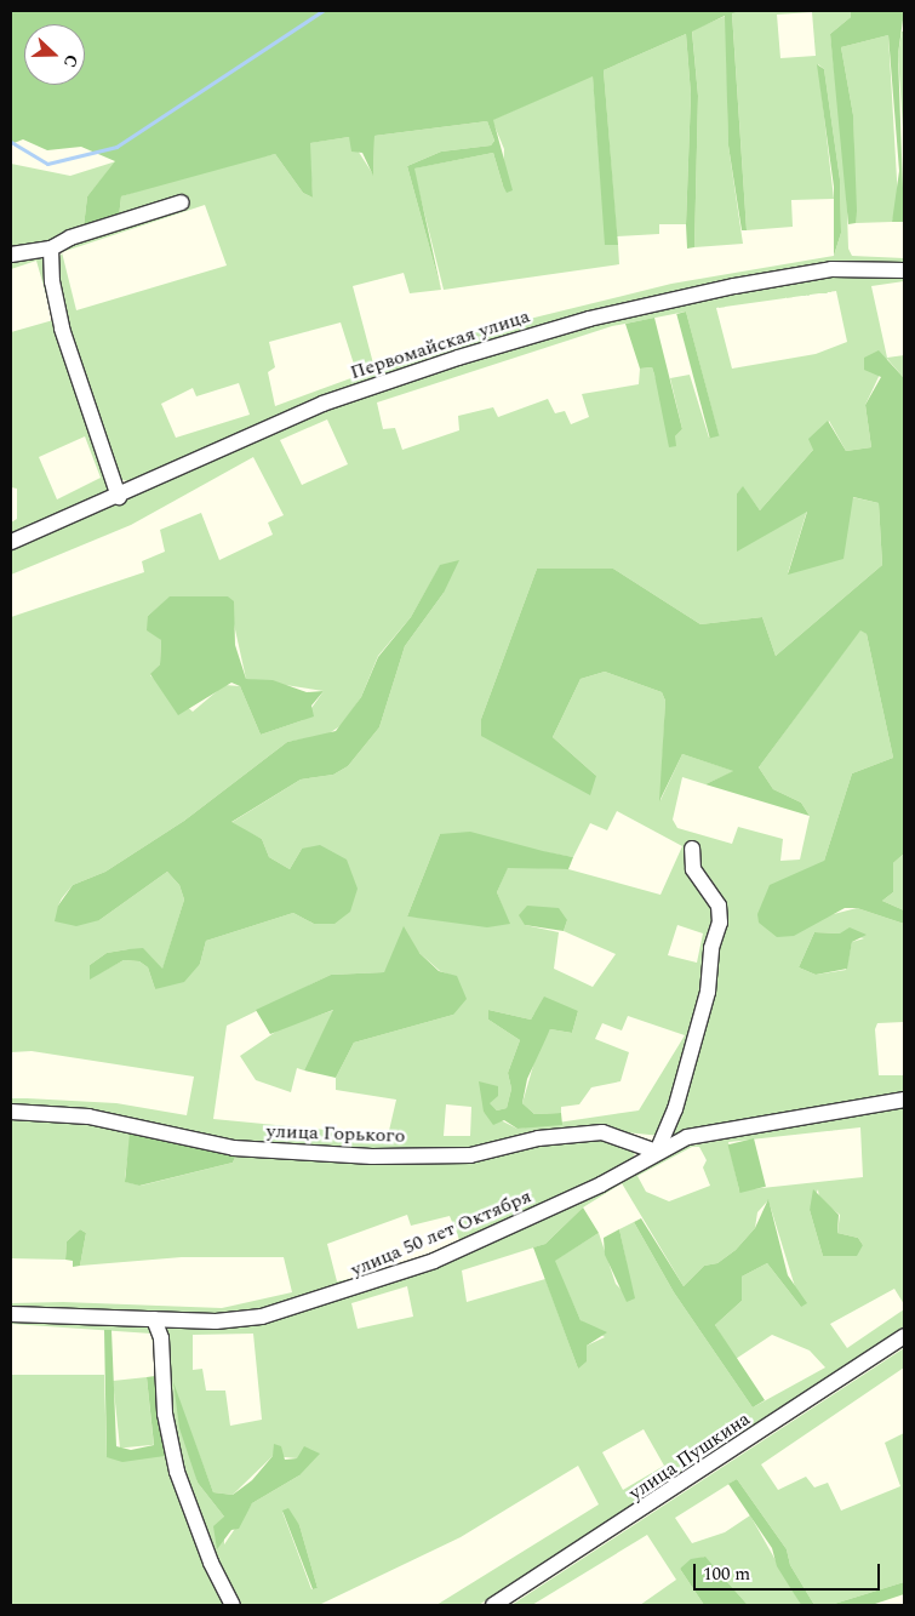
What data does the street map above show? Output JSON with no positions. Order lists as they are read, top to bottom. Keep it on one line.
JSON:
{"streets":{"street":["Первомайская улица","улица Горького","улица 50 лет Октября","улица Пушкина"]},"crossings":[["улица Горького","улица 50 лет Октября"]],"scale_bar":"100 m","north":"right"}
